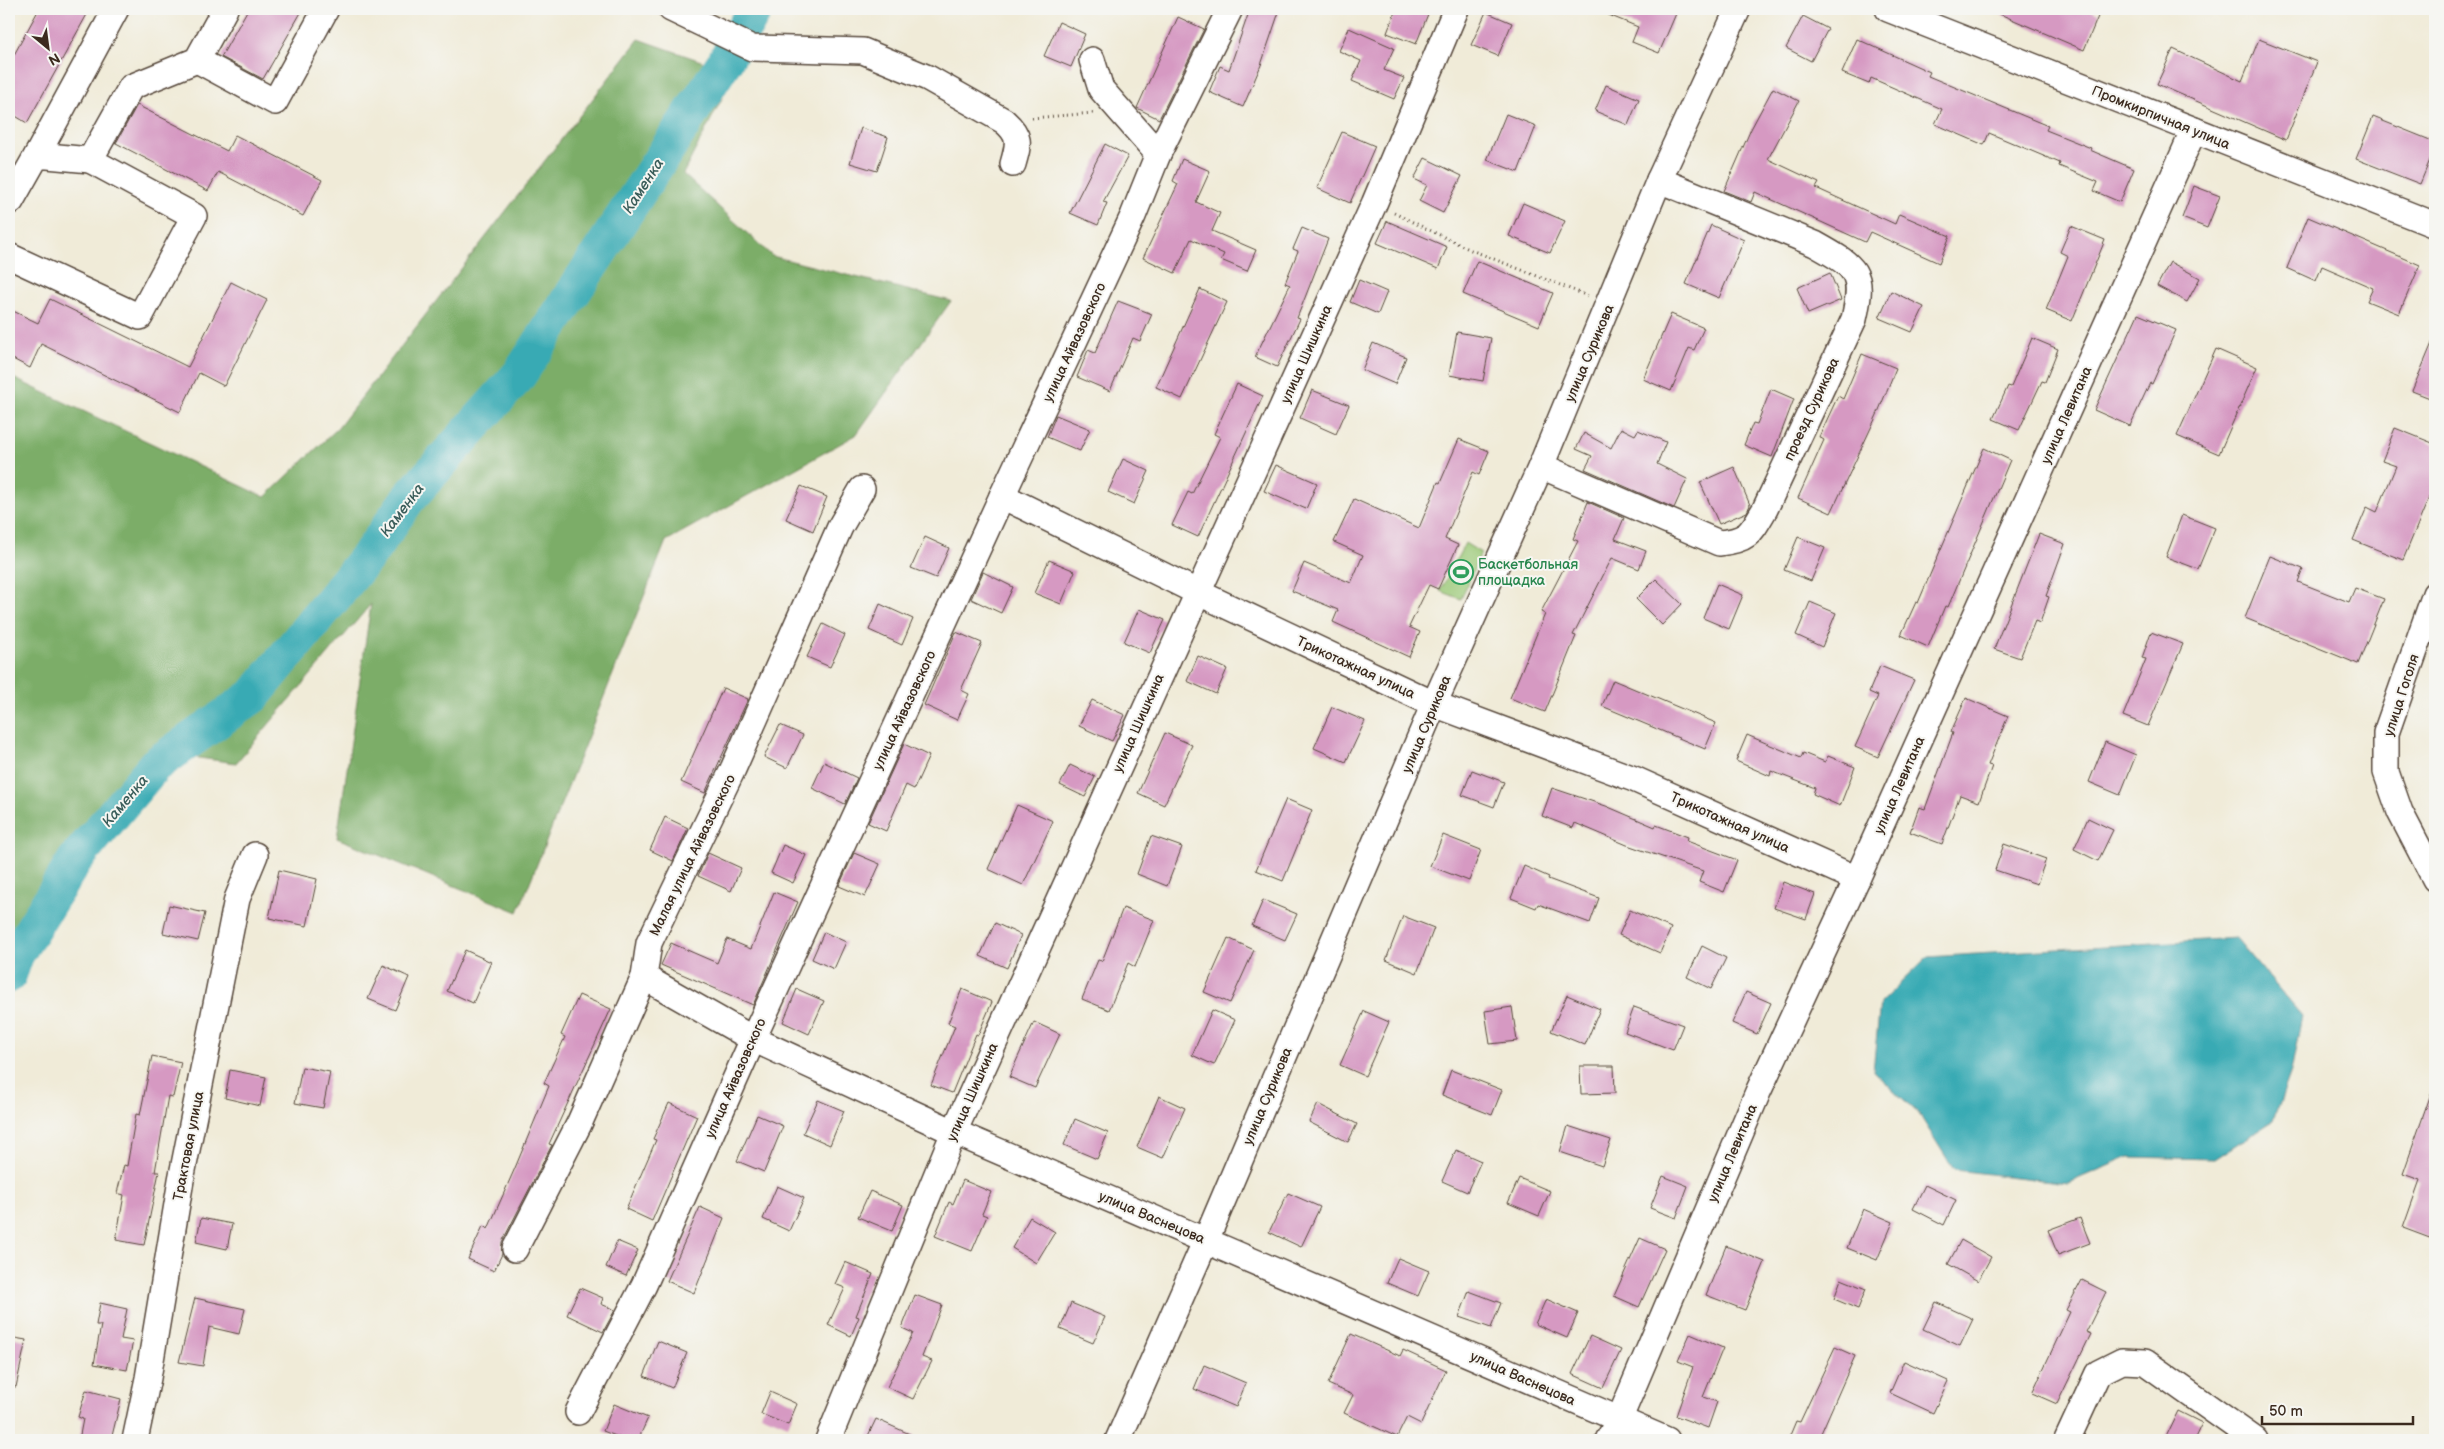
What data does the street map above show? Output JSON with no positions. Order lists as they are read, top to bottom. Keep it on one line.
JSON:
{"streets":{"street":["Промкирпичная улица","улица Айвазовского","улица Сурикова","улица Шишкина","проезд Сурикова","улица Левитана","Трикотажная улица","улица Гоголя","Малая улица Айвазовского","Трактовая улица","улица Васнецова"]},"crossings":[["Промкирпичная улица","улица Левитана"],["улица Айвазовского","Трикотажная улица"],["улица Айвазовского","улица Васнецова"],["улица Сурикова","проезд Сурикова"],["улица Сурикова","Трикотажная улица"],["улица Сурикова","улица Васнецова"],["улица Шишкина","Трикотажная улица"],["улица Шишкина","улица Васнецова"],["улица Левитана","Трикотажная улица"],["улица Левитана","улица Васнецова"],["Малая улица Айвазовского","улица Васнецова"]],"water":["Каменка"],"places":{"sports":["Баскетбольная площадка"]},"scale_bar":"50 m","north":"bottom right"}
